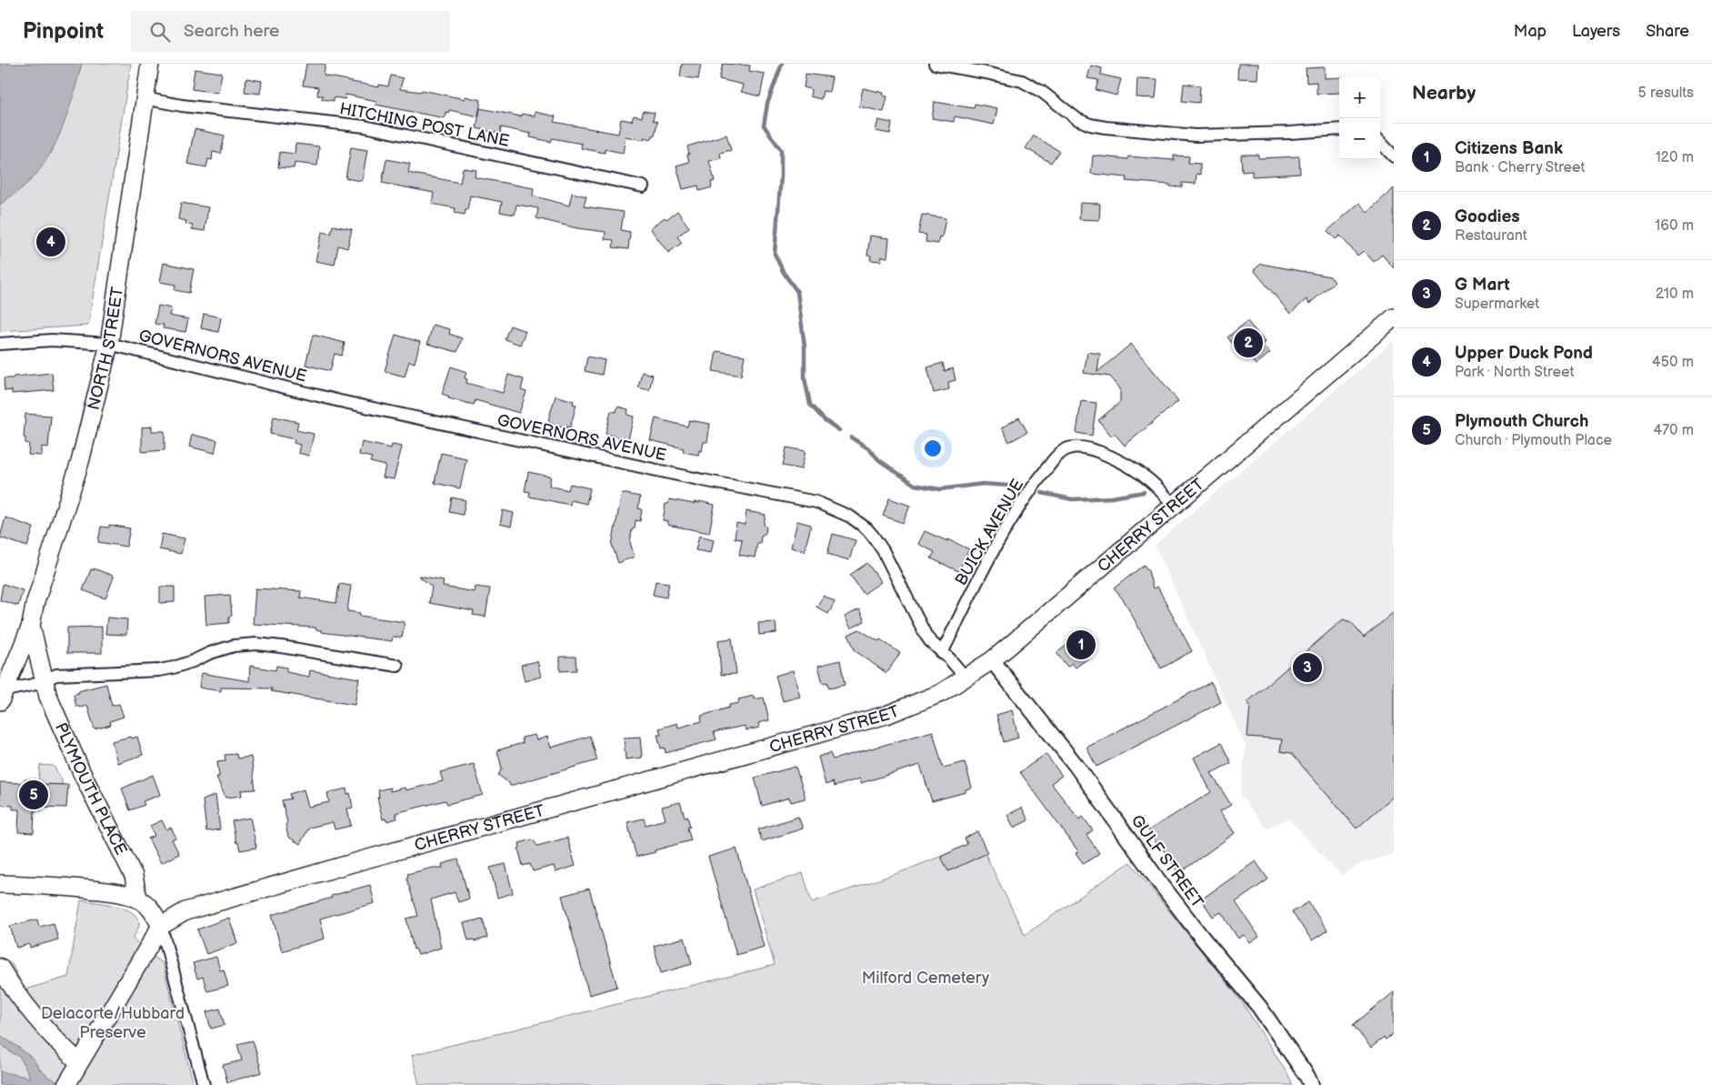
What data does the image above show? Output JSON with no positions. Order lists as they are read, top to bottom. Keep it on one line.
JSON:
{"streets":{"main road":["NORTH STREET","CHERRY STREET","PLYMOUTH PLACE"],"street":["HITCHING POST LANE","GOVERNORS AVENUE","BUICK AVENUE","GULF STREET"]},"crossings":[["HITCHING POST LANE","NORTH STREET"],["NORTH STREET","GOVERNORS AVENUE"],["NORTH STREET","PLYMOUTH PLACE"],["GOVERNORS AVENUE","CHERRY STREET"],["GOVERNORS AVENUE","BUICK AVENUE"],["CHERRY STREET","BUICK AVENUE"],["CHERRY STREET","GULF STREET"]],"parks":["Milford Cemetery","Delacorte/Hubbard Preserve"],"page":{"header":"Pinpoint","search":"Search here","nav":["Map","Layers","Share"],"heading":["Nearby","5 results"],"map_buttons":["+","−"],"list":[{"mark":"1","name":"Citizens Bank","note":"Bank · Cherry Street","value":"120 m"},{"mark":"2","name":"Goodies","note":"Restaurant","value":"160 m"},{"mark":"3","name":"G Mart","note":"Supermarket","value":"210 m"},{"mark":"4","name":"Upper Duck Pond","note":"Park · North Street","value":"450 m"},{"mark":"5","name":"Plymouth Church","note":"Church · Plymouth Place","value":"470 m"}],"pins":["4","2","1","3","5"]}}
